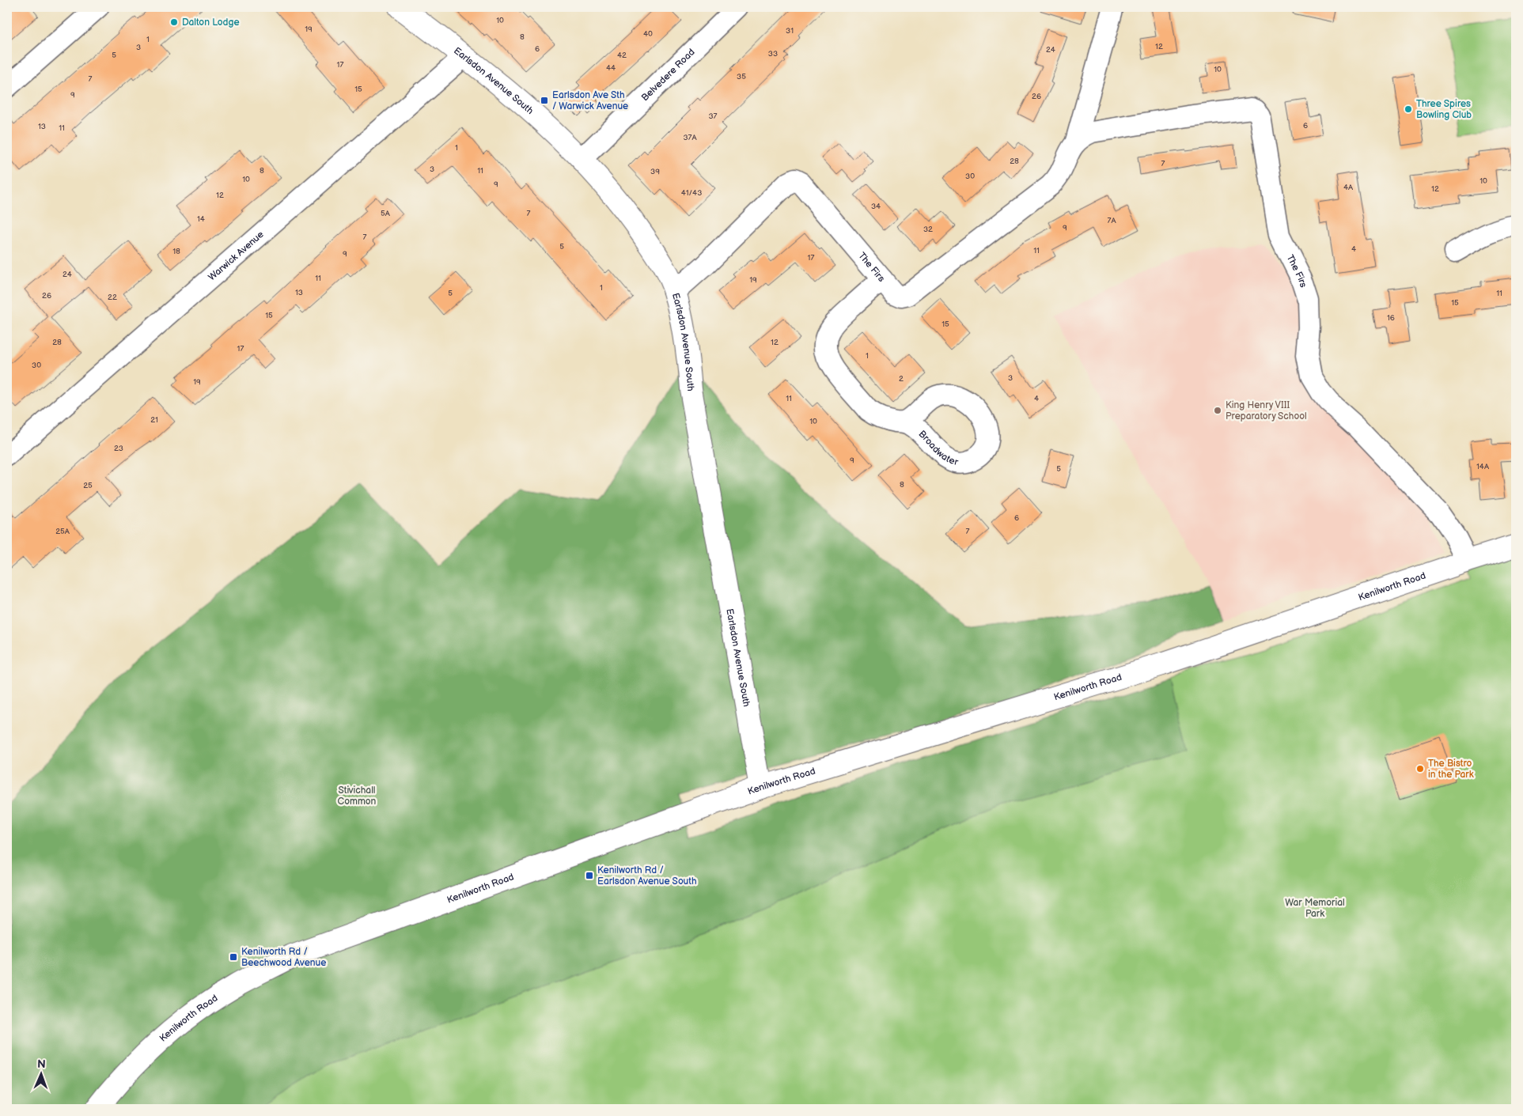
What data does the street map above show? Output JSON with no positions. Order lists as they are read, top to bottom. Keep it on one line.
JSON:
{"streets":{"main road":["Earlsdon Avenue South","Kenilworth Road"],"street":["Belvedere Road","Warwick Avenue","The Firs"]},"crossings":[["Belvedere Road","Earlsdon Avenue South"],["Earlsdon Avenue South","Warwick Avenue"],["Earlsdon Avenue South","The Firs"],["Earlsdon Avenue South","Kenilworth Road"],["The Firs","Kenilworth Road"]],"parks":["Stivichall Common","War Memorial Park"],"places":{"other":["Dalton Lodge","Three Spires Bowling Club","King Henry VIII Preparatory School","The Bistro in the Park"],"transit":["Earlsdon Ave Sth / Warwick Avenue","Kenilworth Rd / Earlsdon Avenue South","Kenilworth Rd / Beechwood Avenue"]},"house_numbers":["10","19","31","40","8","1","12","3","6","24","33","5","42","17","44","10","35","7","15","9","26","37","6","13","11","37A","1","28","7","3","8","11","39","30","10","10","9","4A","12","41/43","12","34","5A","7","14","7A","9","32","7","5","4","11","18","9","17","24","11","19","1","13","5","11","26","22","15","15","16","15","28","12","17","1","30","3","2","19","11","4","21","10","23","9","14A","5","8","25","6","25A","7"],"north":"top"}
